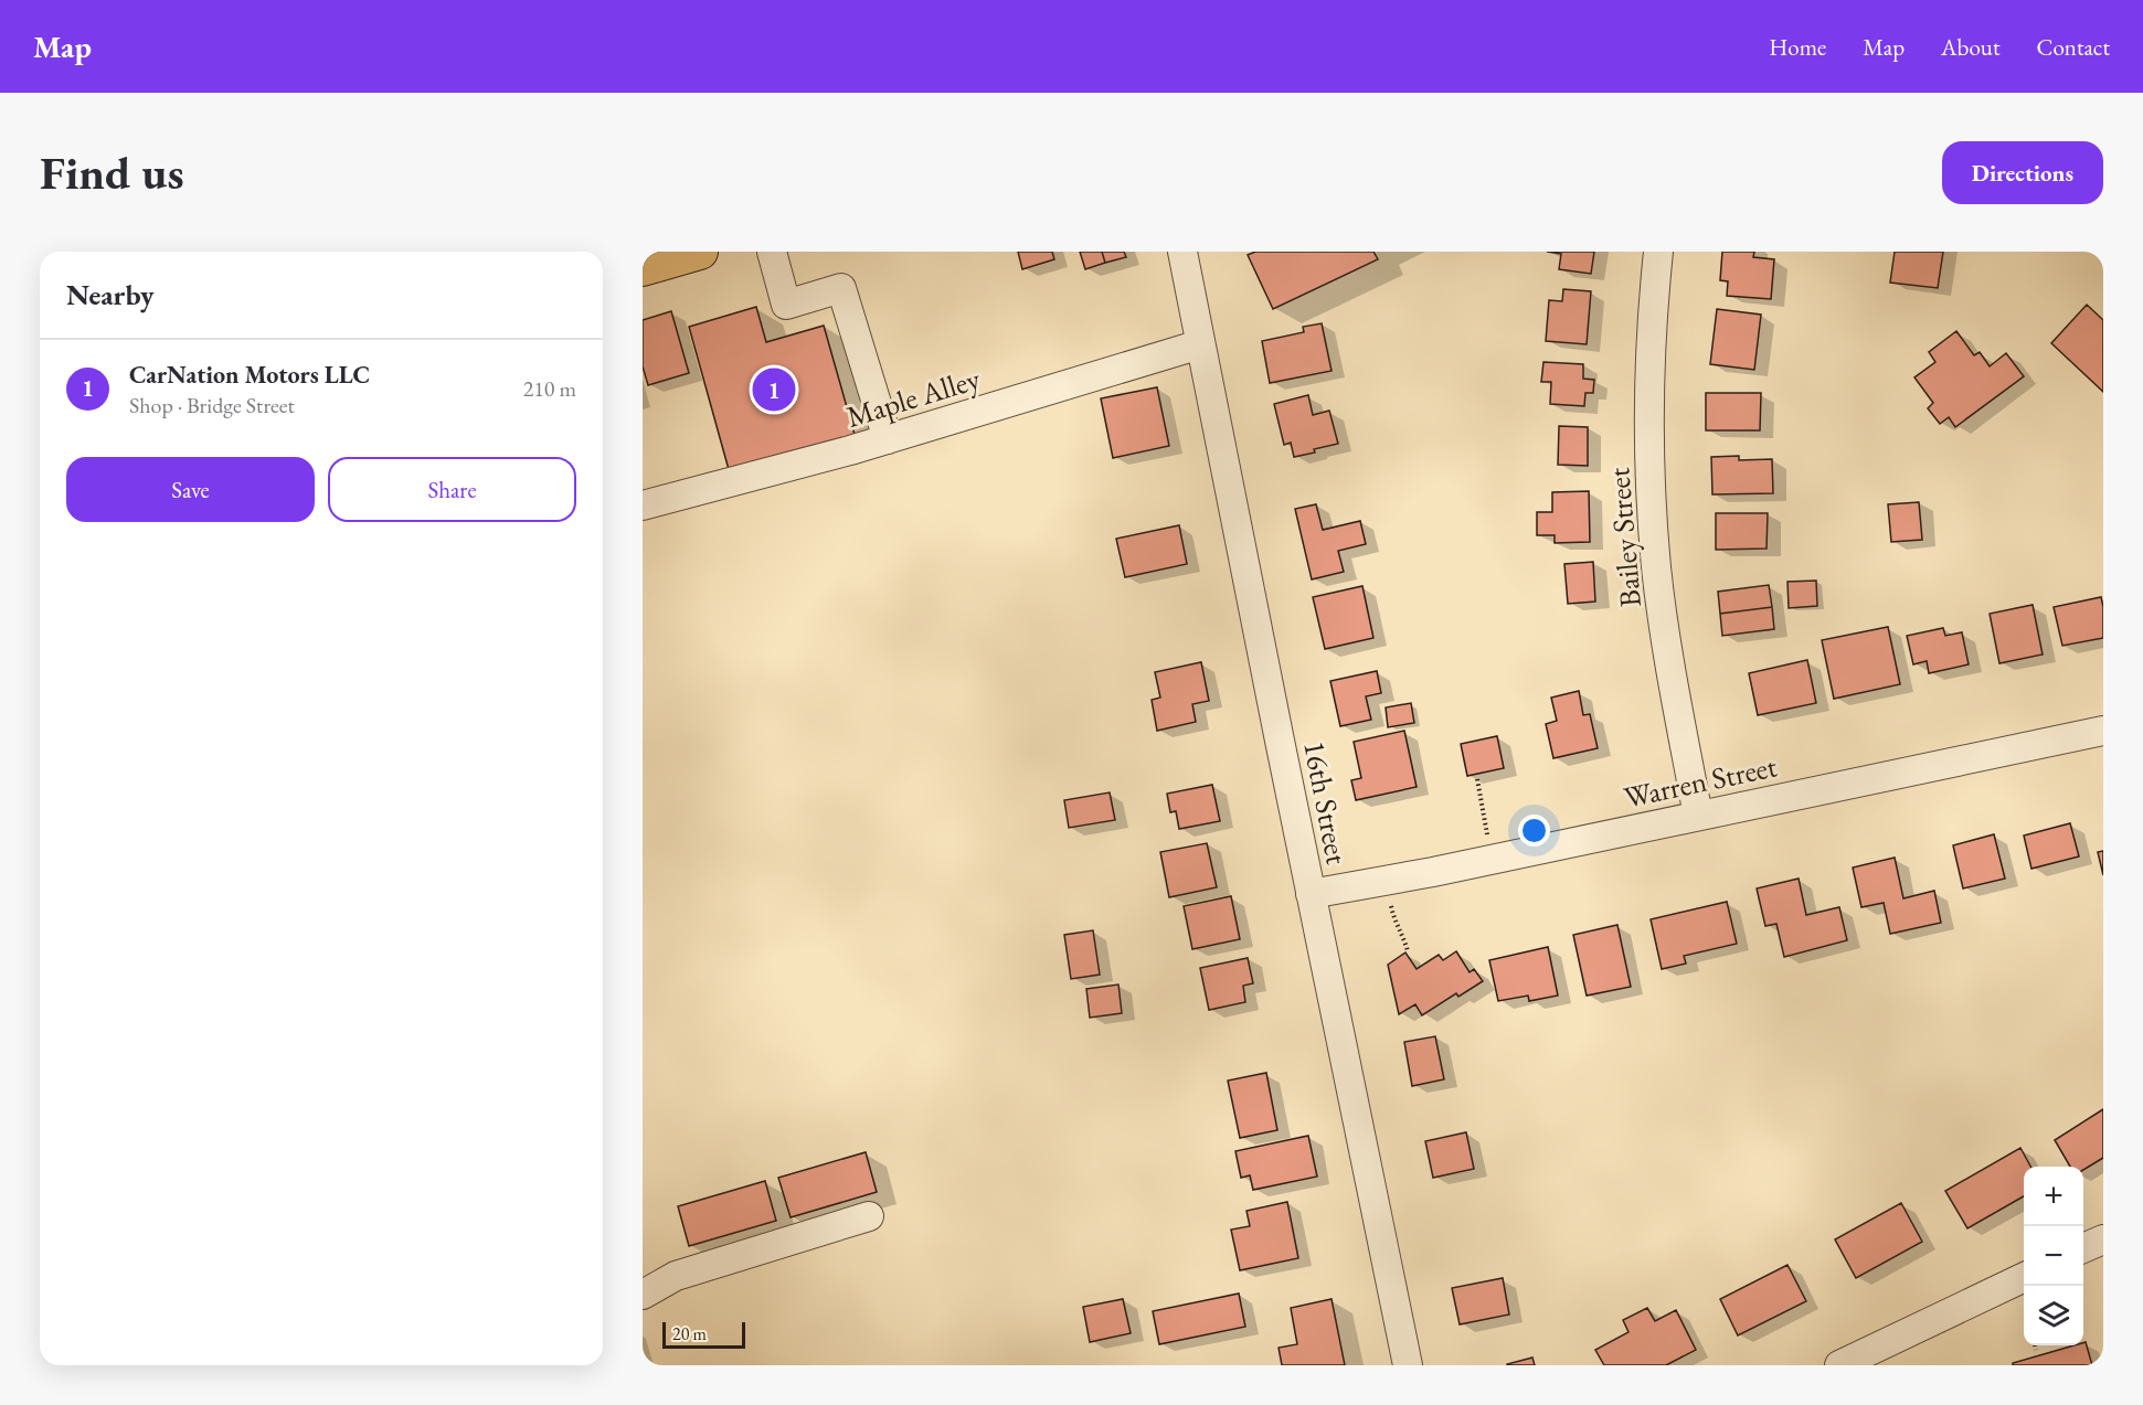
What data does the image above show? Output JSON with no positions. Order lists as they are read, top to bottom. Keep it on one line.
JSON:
{"streets":{"street":["Maple Alley","Bailey Street","Warren Street","16th Street"]},"crossings":[["Maple Alley","16th Street"],["Bailey Street","Warren Street"],["Warren Street","16th Street"]],"scale_bar":"20 m","page":{"header":"Map","nav":["Home","Map","About","Contact"],"buttons":["Directions",["Save","Share"]],"title":"Find us","heading":"Nearby","list":[{"mark":"1","name":"CarNation Motors LLC","note":"Shop · Bridge Street","value":"210 m"}],"pins":"1","map_buttons":["+","−"],"scale":"20 m"}}
